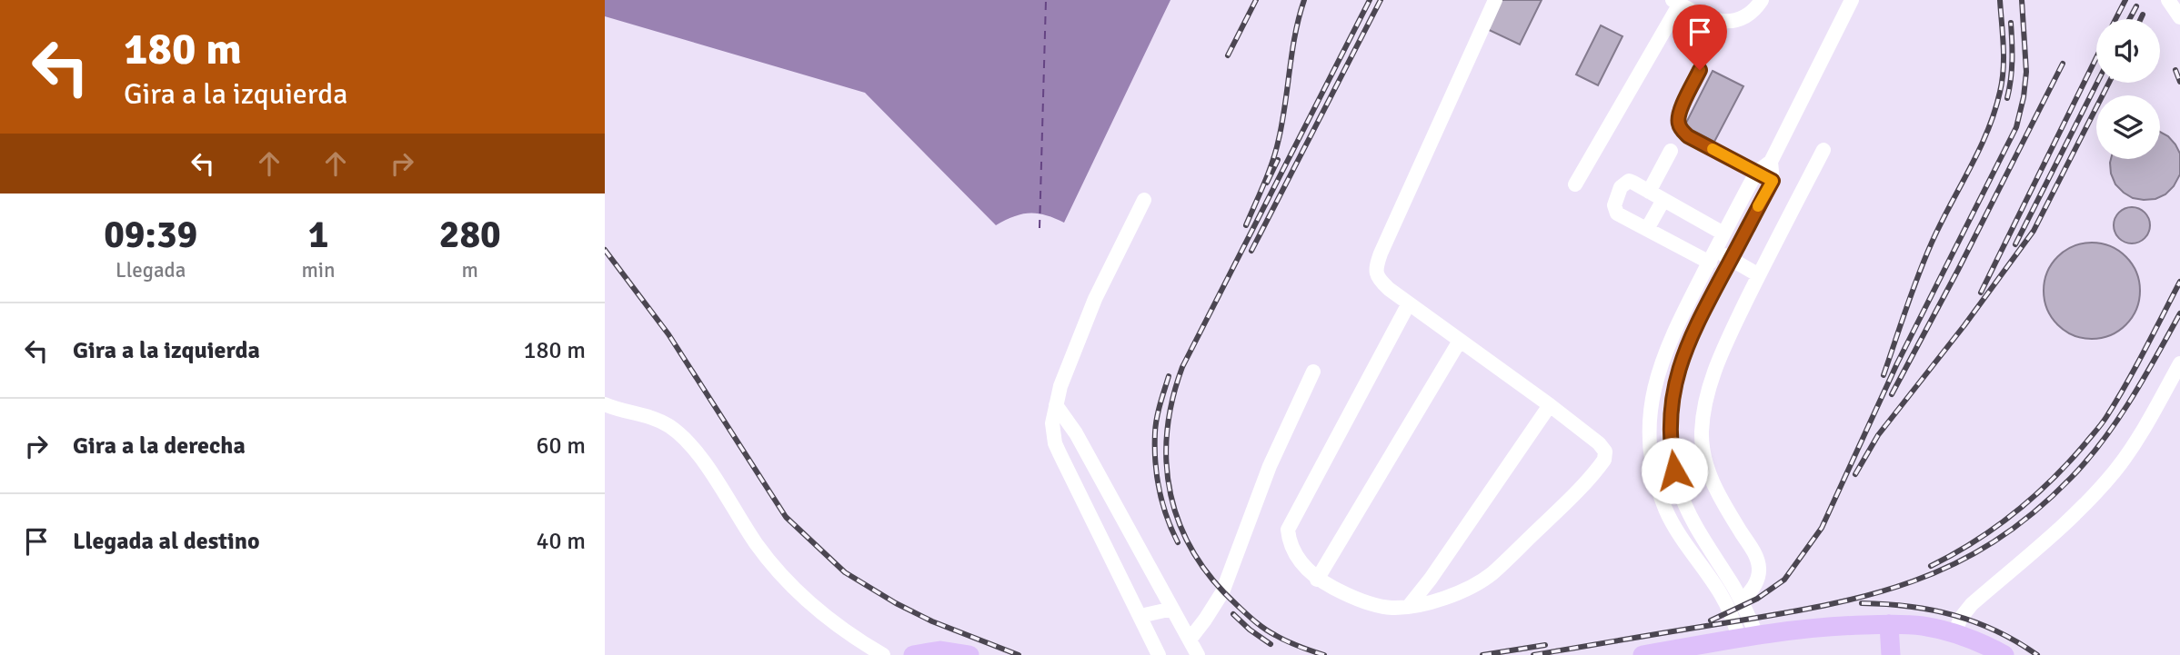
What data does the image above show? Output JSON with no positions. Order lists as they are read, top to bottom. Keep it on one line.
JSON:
{"page":{"turn":["180 m","Gira a la izquierda"],"eta":["09:39","Llegada","1","min","280","m"],"list":[{"name":"Gira a la izquierda","value":"180 m"},{"name":"Gira a la derecha","value":"60 m"},{"name":"Llegada al destino","value":"40 m"}]}}
